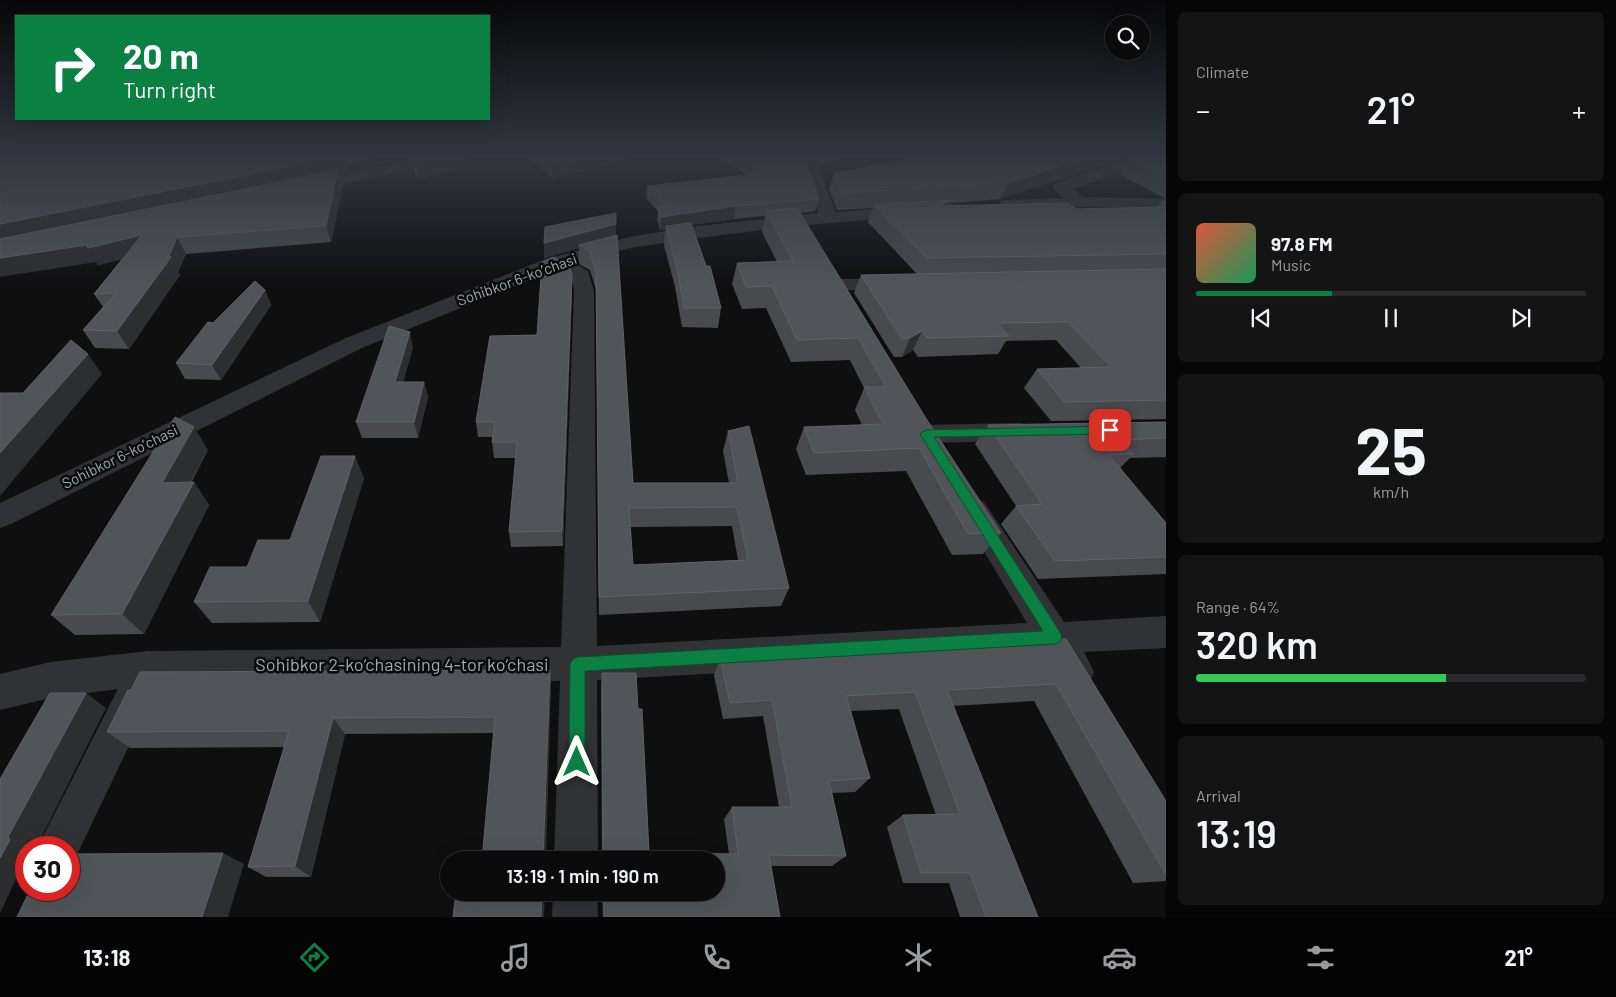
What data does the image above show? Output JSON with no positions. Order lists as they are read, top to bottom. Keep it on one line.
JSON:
{"streets":{"street":["Sohibkor 6-koʼchasi","Sohibkor 2-ko‘chasining 4-tor ko‘chasi"]},"page":{"tile":["Climate",["25","km/h"],["Range · 64%","320 km"],["Arrival","13:19"]],"turn":["20 m","Turn right"],"heat":["−","21°","+"],"song":["97.8 FM","Music"],"limit":"30","trip":"13:19 · 1 min · 190 m","tabs":["13:18","21°"]}}
